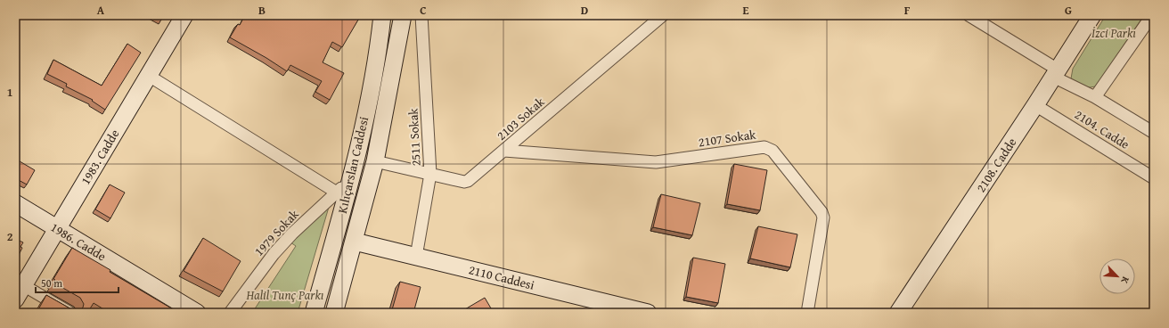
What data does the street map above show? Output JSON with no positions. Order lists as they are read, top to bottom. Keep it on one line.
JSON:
{"streets":{"street":["2103 Sokak","2104. Cadde","2511 Sokak","2107 Sokak","1983. Cadde","Kılıçarslan Caddesi","2108. Cadde","1979 Sokak","1986. Cadde","2110 Caddesi"]},"crossings":[["2103 Sokak","2511 Sokak"],["2103 Sokak","2107 Sokak"],["2103 Sokak","Kılıçarslan Caddesi"],["2104. Cadde","2108. Cadde"],["2511 Sokak","2110 Caddesi"],["1983. Cadde","1986. Cadde"],["Kılıçarslan Caddesi","1979 Sokak"],["Kılıçarslan Caddesi","2110 Caddesi"]],"parks":["İzci Parkı","Halil Tunç Parkı"],"scale_bar":"50 m","north":"bottom right","grid":{"columns":["A","B","C","D","E","F","G"],"rows":["1","2"]}}
